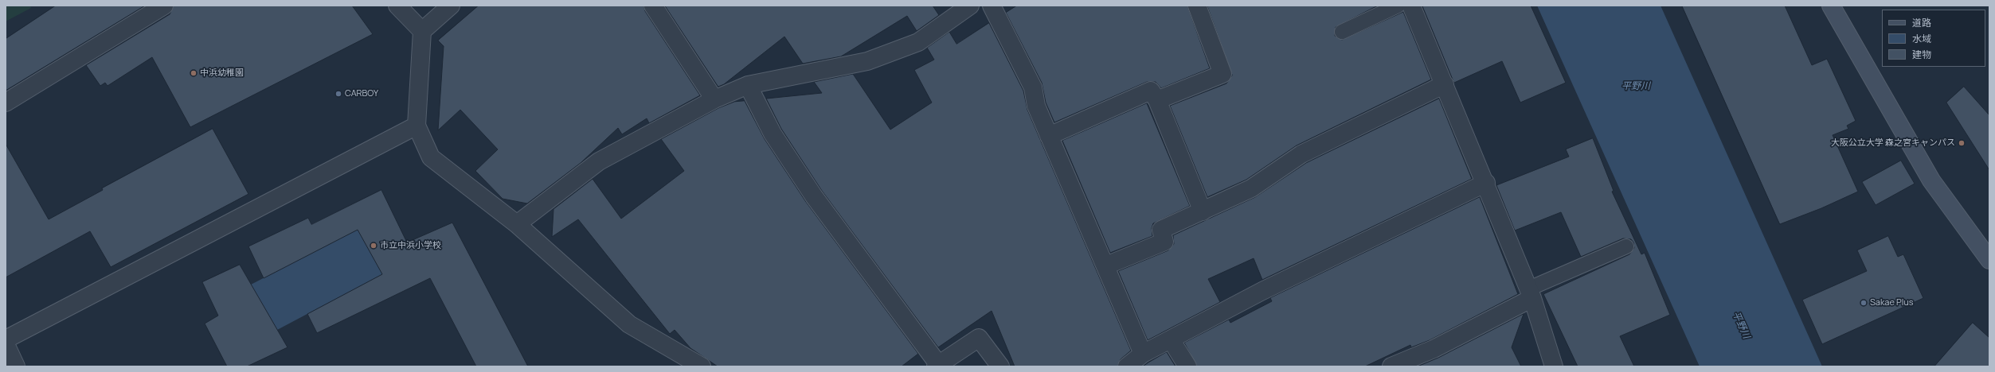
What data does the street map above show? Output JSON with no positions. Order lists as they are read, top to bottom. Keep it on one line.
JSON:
{"water":["平野川"],"places":["中浜幼稚園","CARBOY","大阪公立大学 森之宮キャンパス","市立中浜小学校","Sakae Plus"],"legend":["道路","水域","建物"]}
